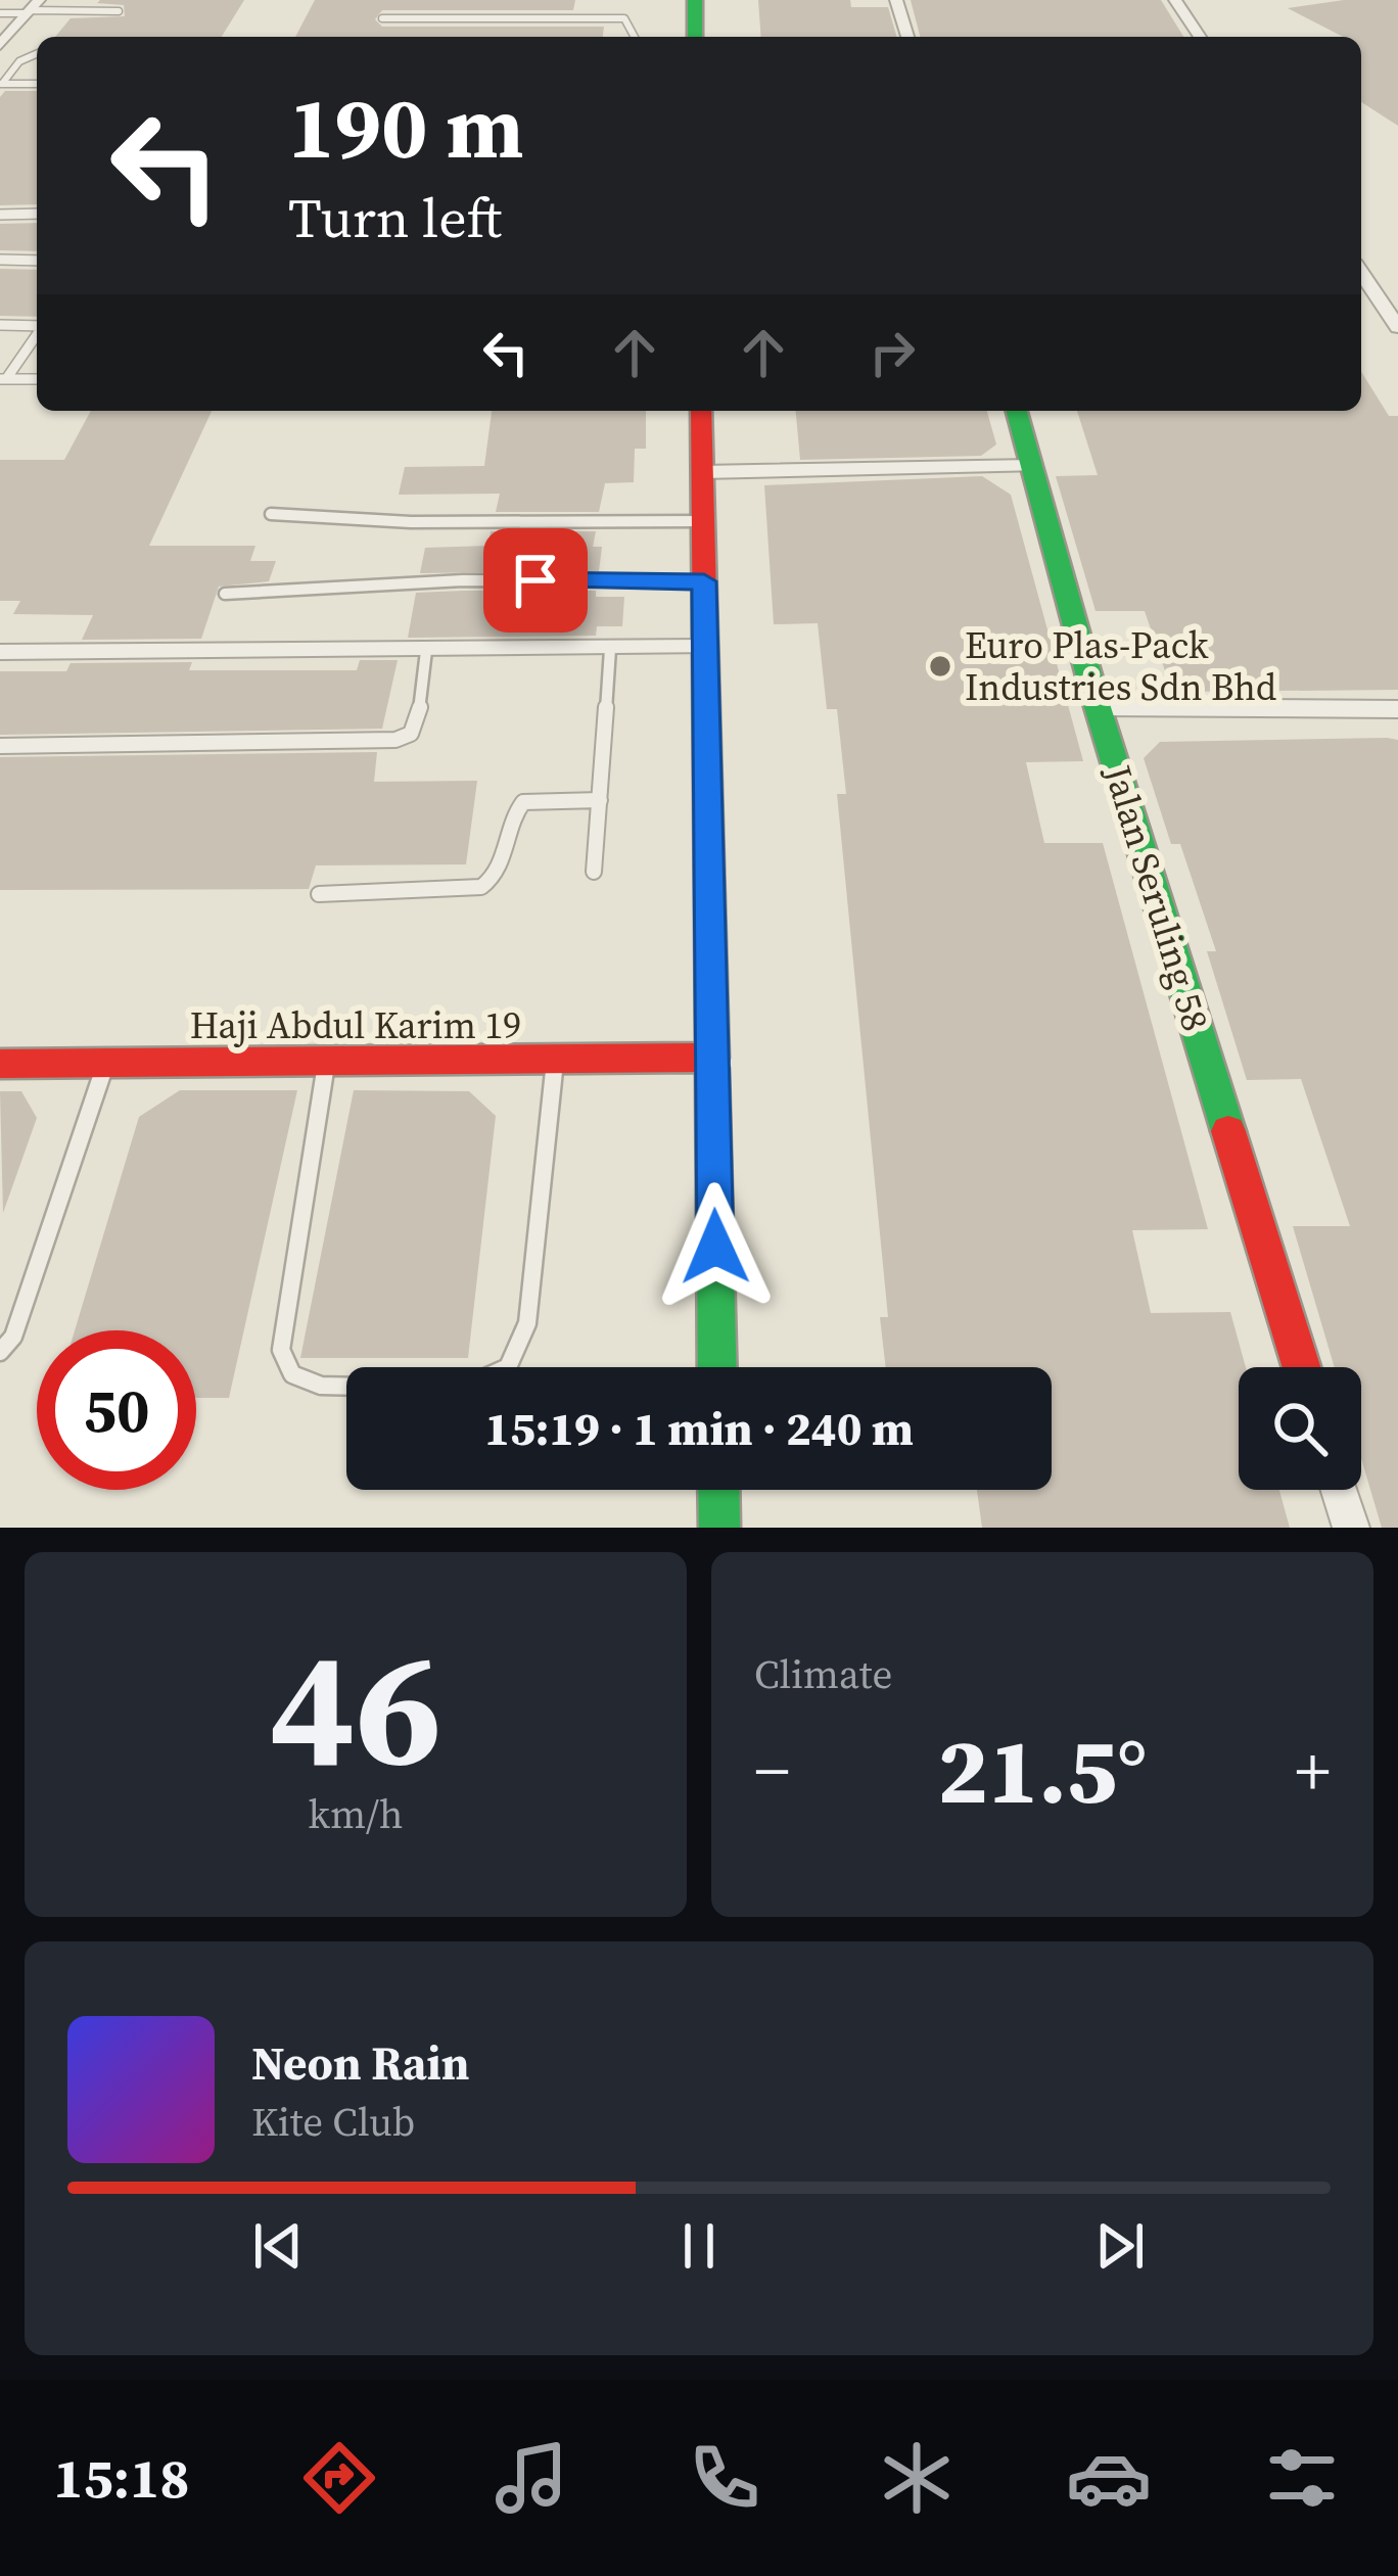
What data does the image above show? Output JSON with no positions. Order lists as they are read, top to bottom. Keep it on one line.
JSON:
{"streets":{"street":["Jalan Seruling 58","Haji Abdul Karim 19"]},"places":["Euro Plas-Pack Industries Sdn Bhd"],"page":{"turn":["190 m","Turn left"],"limit":"50","trip":"15:19 · 1 min · 240 m","tile":[["46","km/h"],"Climate"],"heat":["−","21.5°","+"],"song":["Neon Rain","Kite Club"],"tabs":"15:18"}}
